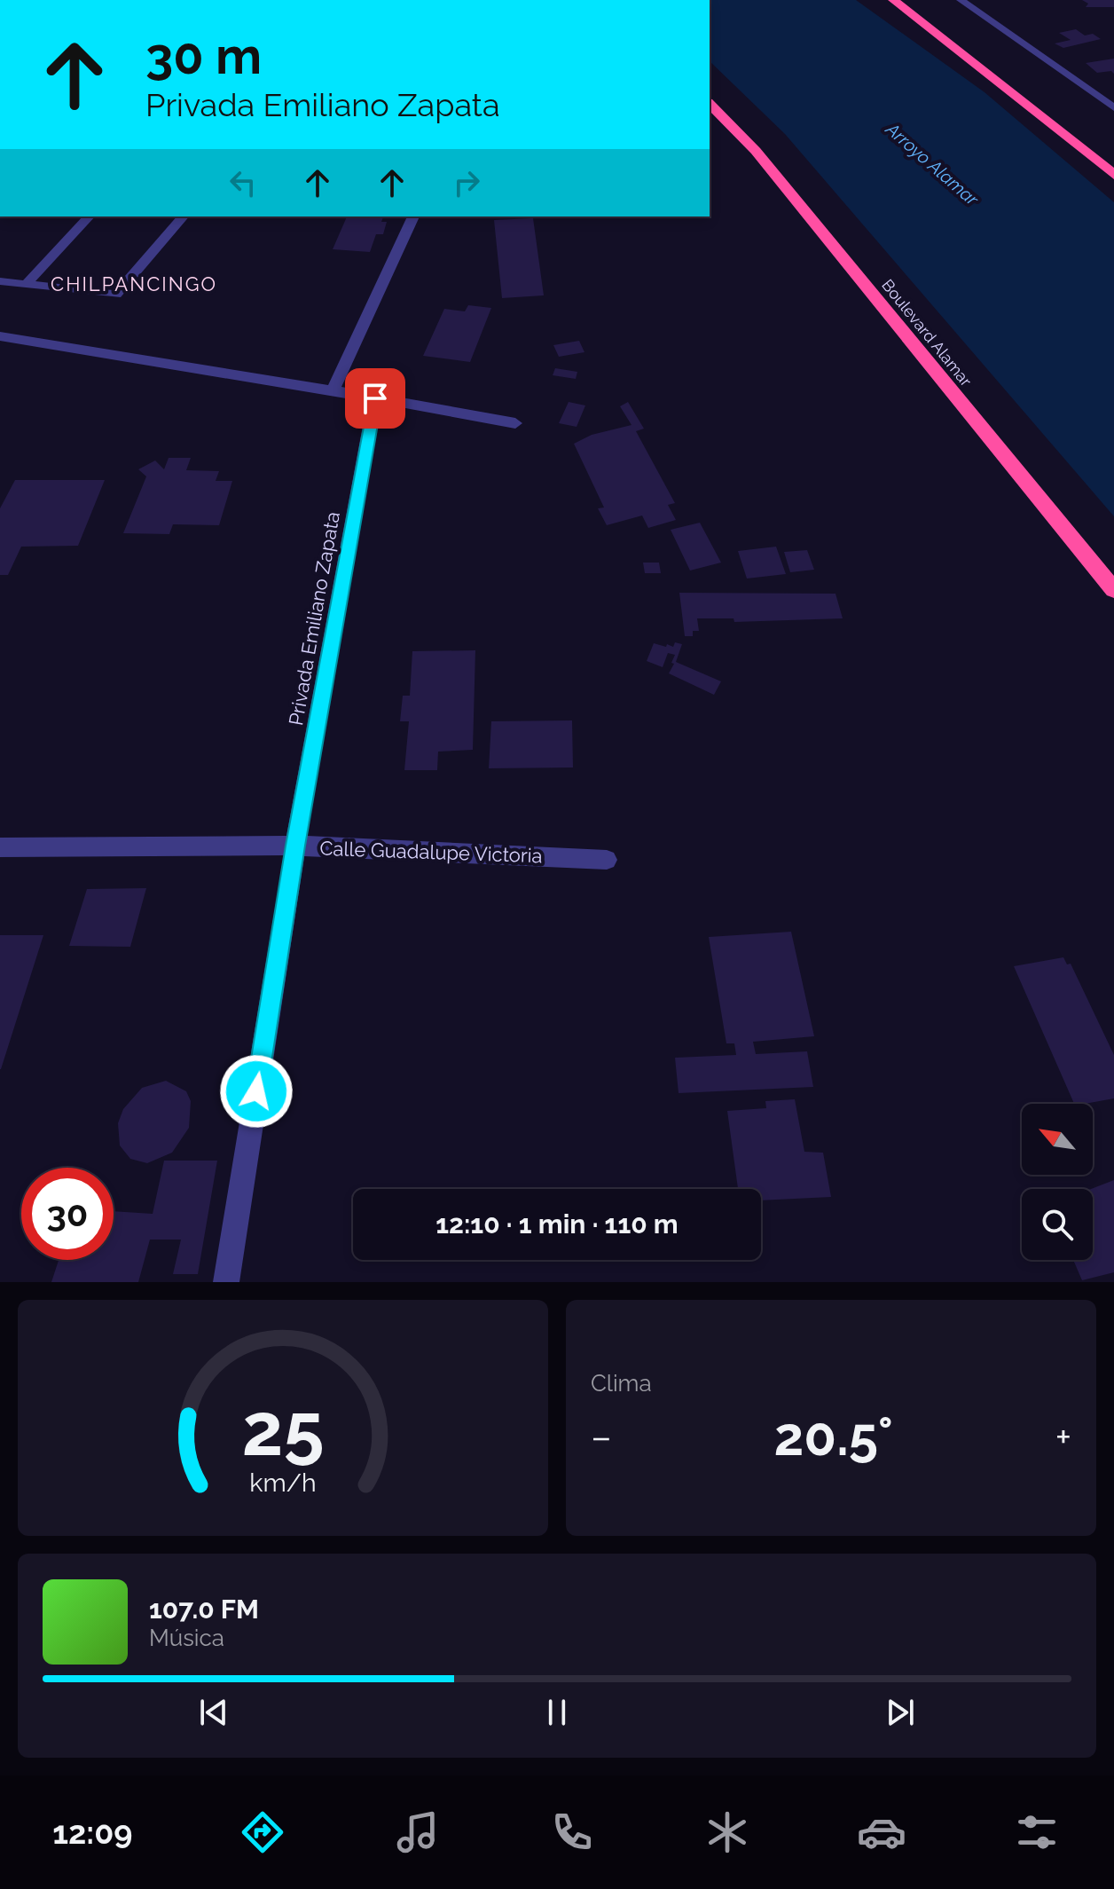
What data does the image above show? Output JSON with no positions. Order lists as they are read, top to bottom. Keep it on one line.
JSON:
{"streets":{"highway":["Boulevard Alamar"],"street":["Privada Emiliano Zapata","Calle Guadalupe Victoria"]},"crossings":[["Privada Emiliano Zapata","Calle Guadalupe Victoria"]],"districts":["CHILPANCINGO"],"water":["Arroyo Alamar"],"north":"top left","page":{"turn":["30 m","Privada Emiliano Zapata"],"limit":"30","trip":"12:10 · 1 min · 110 m","tile":"Clima","heat":["−","20.5°","+"],"song":["107.0 FM","Música"],"tabs":"12:09","gauge":["25","km/h"]}}
